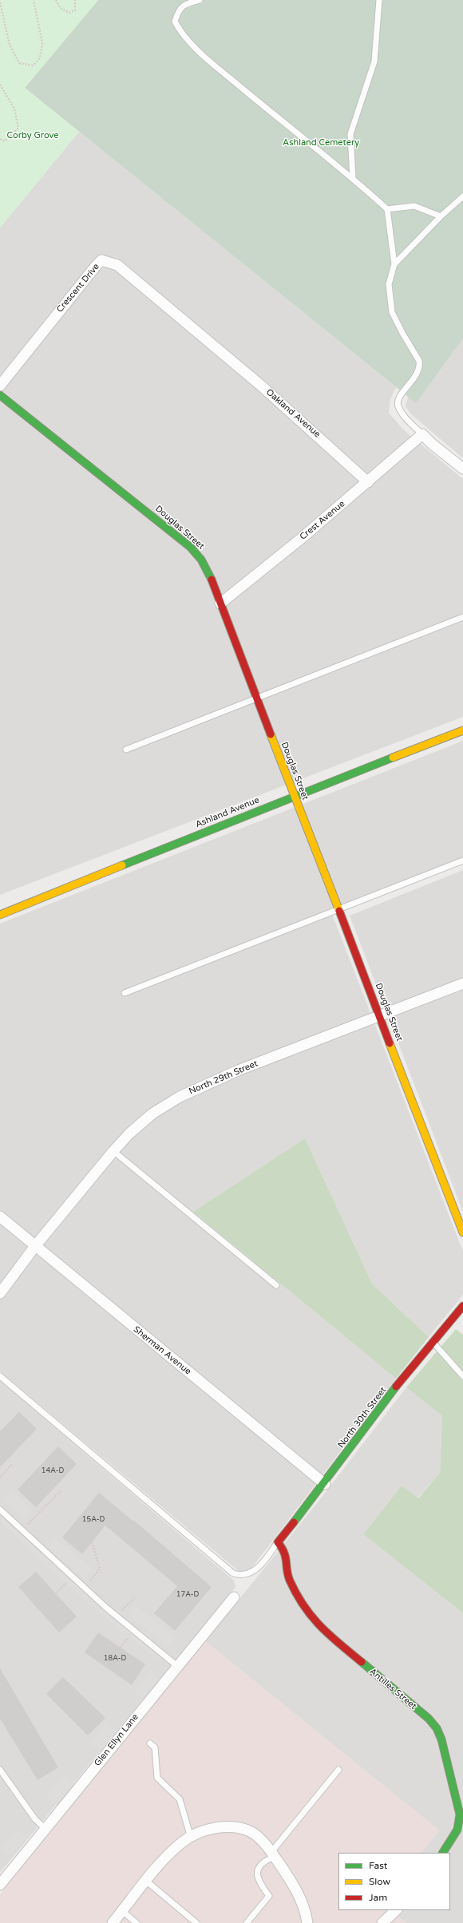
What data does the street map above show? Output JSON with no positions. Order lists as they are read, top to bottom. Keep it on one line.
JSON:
{"streets":{"street":["Crescent Drive","Oakland Avenue","Crest Avenue","Douglas Street","Ashland Avenue","North 29th Street","Sherman Avenue","North 30th Street","Antilles Street","Glen Ellyn Lane"]},"crossings":[["Crescent Drive","Oakland Avenue"],["Oakland Avenue","Crest Avenue"],["Crest Avenue","Douglas Street"],["Douglas Street","Ashland Avenue"],["Douglas Street","North 29th Street"],["North 29th Street","Sherman Avenue"],["Sherman Avenue","North 30th Street"],["North 30th Street","Antilles Street"]],"parks":["Corby Grove","Ashland Cemetery"],"house_numbers":["14A-D","15A-D","17A-D","18A-D"],"legend":["Fast","Slow","Jam"]}
